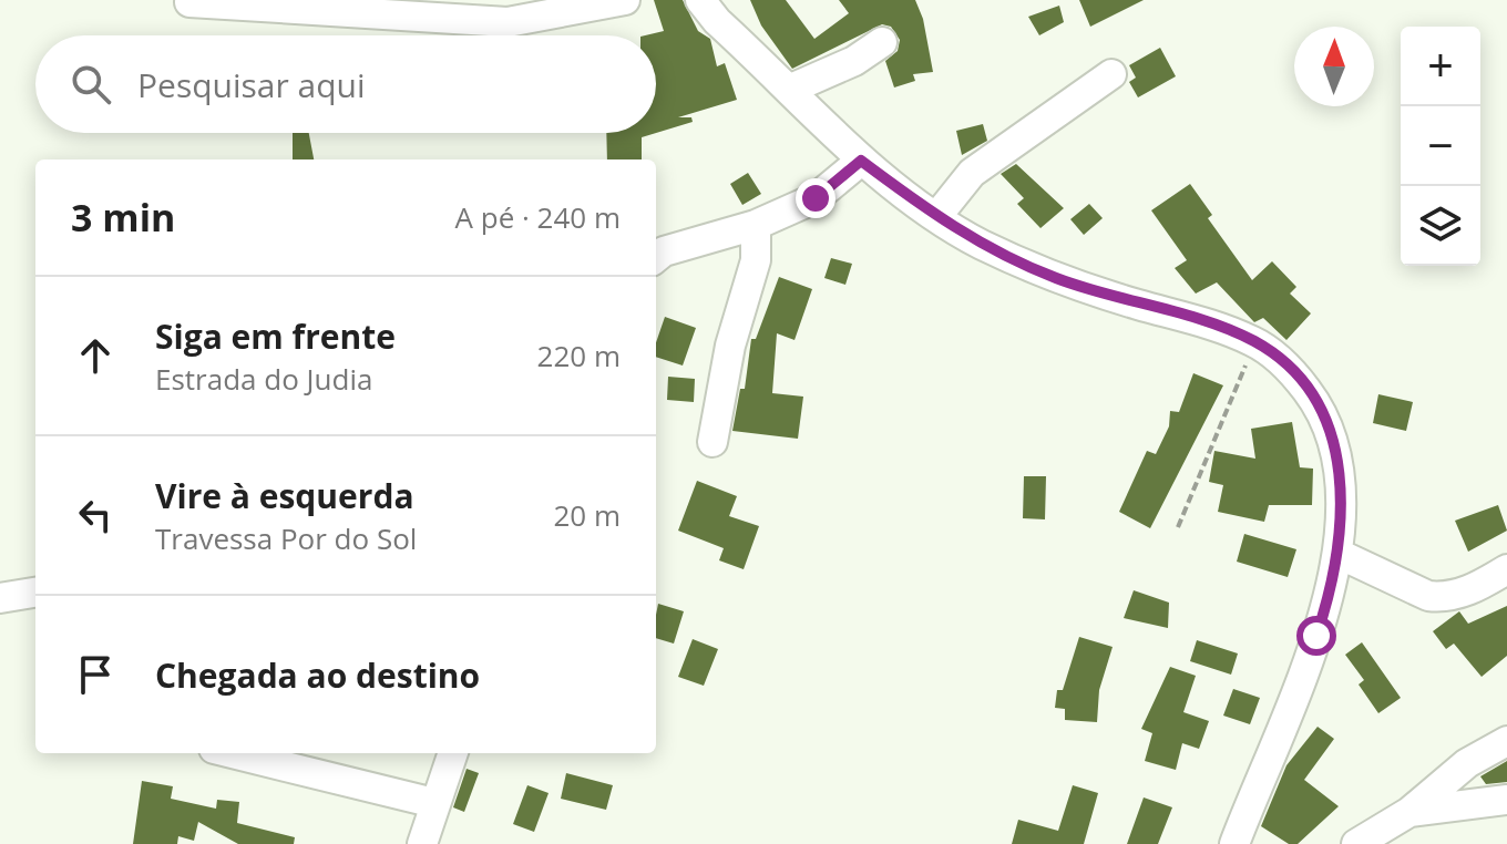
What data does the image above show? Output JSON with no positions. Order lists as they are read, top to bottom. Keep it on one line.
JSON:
{"north":"top","page":{"map_buttons":["+","−"],"search":"Pesquisar aqui","heading":["3 min","A pé · 240 m"],"list":[["Siga em frente","Estrada do Judia","220 m"],["Vire à esquerda","Travessa Por do Sol","20 m"],"Chegada ao destino"]}}
